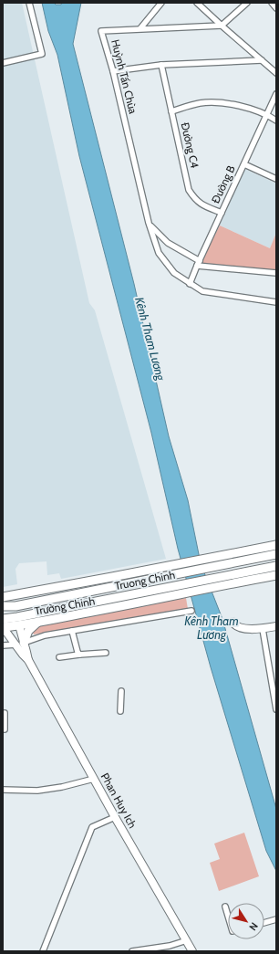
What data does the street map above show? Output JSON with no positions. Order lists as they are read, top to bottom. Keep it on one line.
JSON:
{"streets":{"main road":["Truong Chinh","Trường Chinh","Phan Huy Ich"],"street":["Huỳnh Tấn Chùa","Đường C4","Đường B"]},"crossings":[["Huỳnh Tấn Chùa","Đường B"],["Đường C4","Đường B"],["Truong Chinh","Trường Chinh"],["Truong Chinh","Phan Huy Ich"],["Trường Chinh","Phan Huy Ich"]],"water":["Kênh Tham Lương"],"north":"bottom right"}
